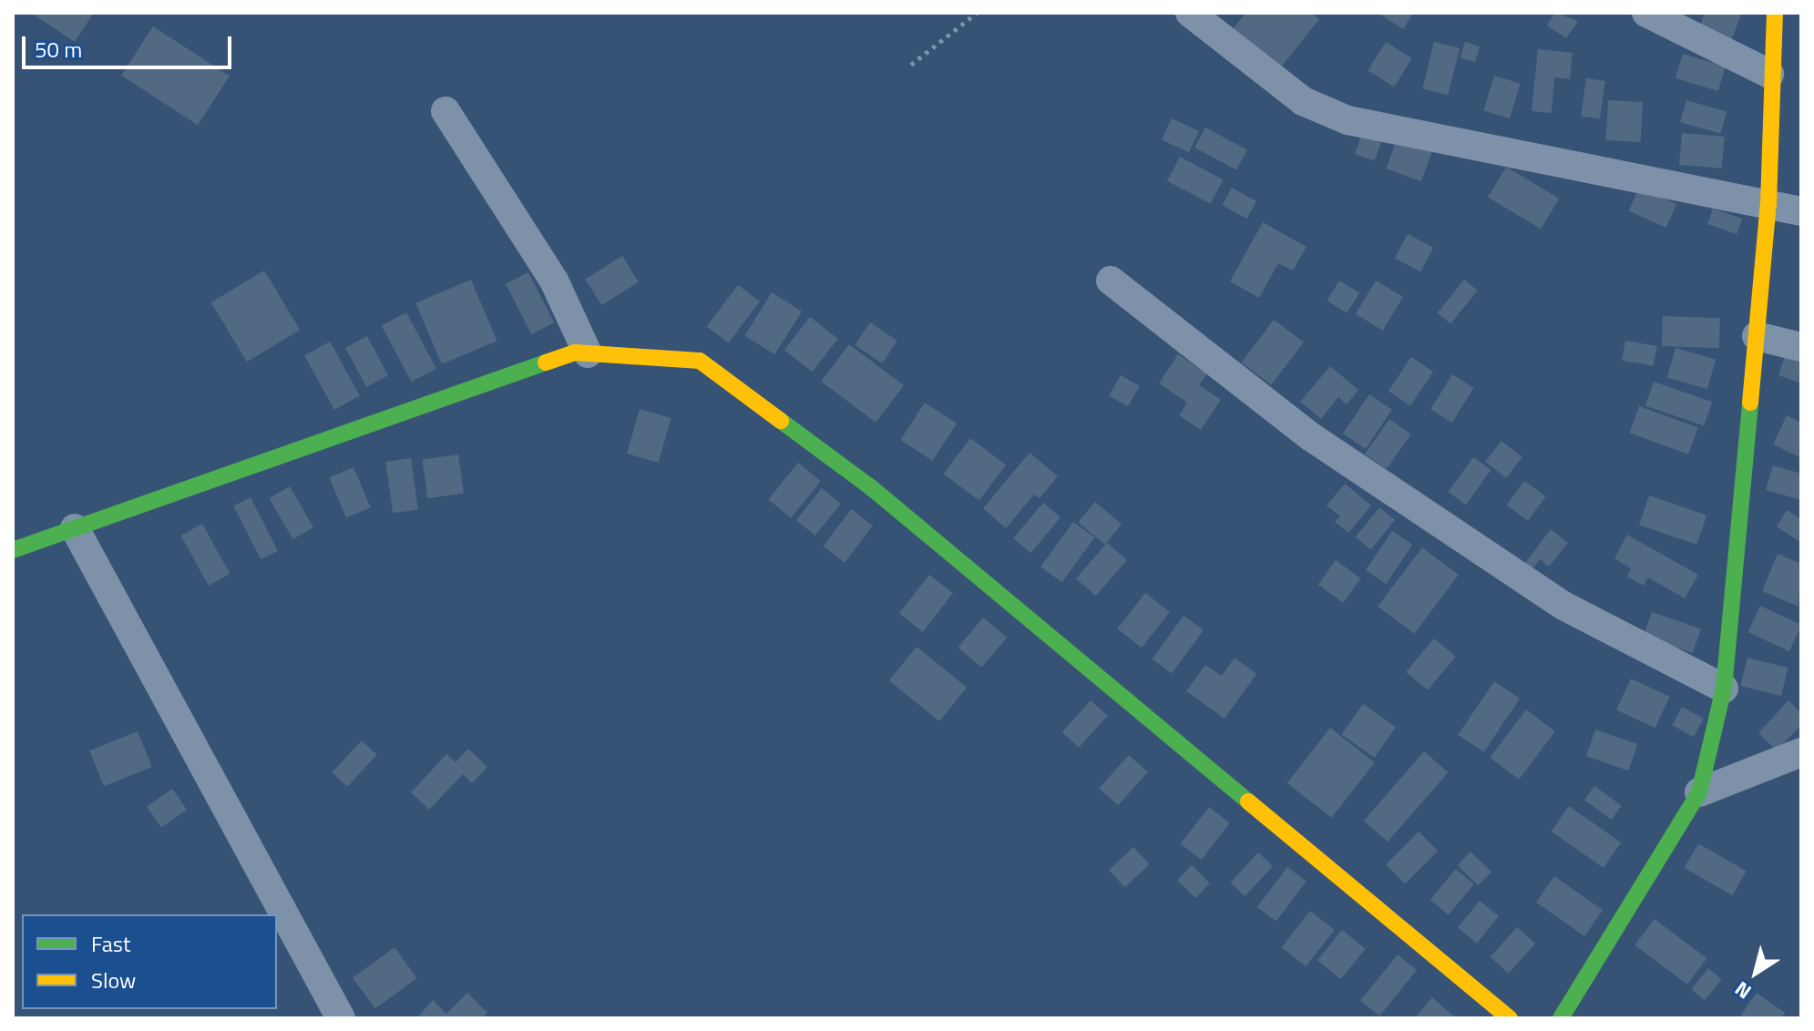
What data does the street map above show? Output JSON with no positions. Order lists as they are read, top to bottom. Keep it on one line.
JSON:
{"legend":["Fast","Slow"],"scale_bar":"50 m","north":"bottom left"}
